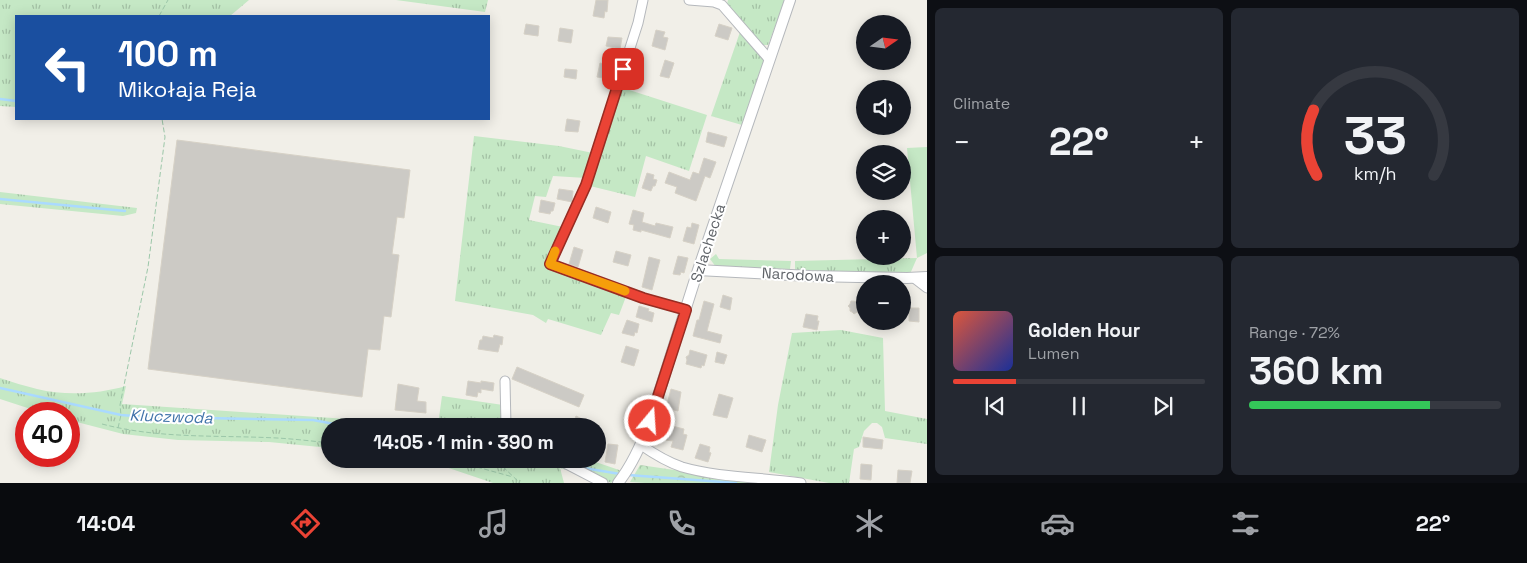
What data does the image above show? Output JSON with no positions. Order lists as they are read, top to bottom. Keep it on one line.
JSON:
{"streets":{"street":["Szlachecka","Narodowa"]},"crossings":[["Szlachecka","Narodowa"]],"water":["Kluczwoda"],"north":"right","page":{"tile":["Climate",["Range · 72%","360 km"]],"map_buttons":["+","−"],"turn":["100 m","Mikołaja Reja"],"heat":["−","22°","+"],"song":["Golden Hour","Lumen"],"limit":"40","trip":"14:05 · 1 min · 390 m","tabs":["14:04","22°"],"gauge":["33","km/h"]}}
